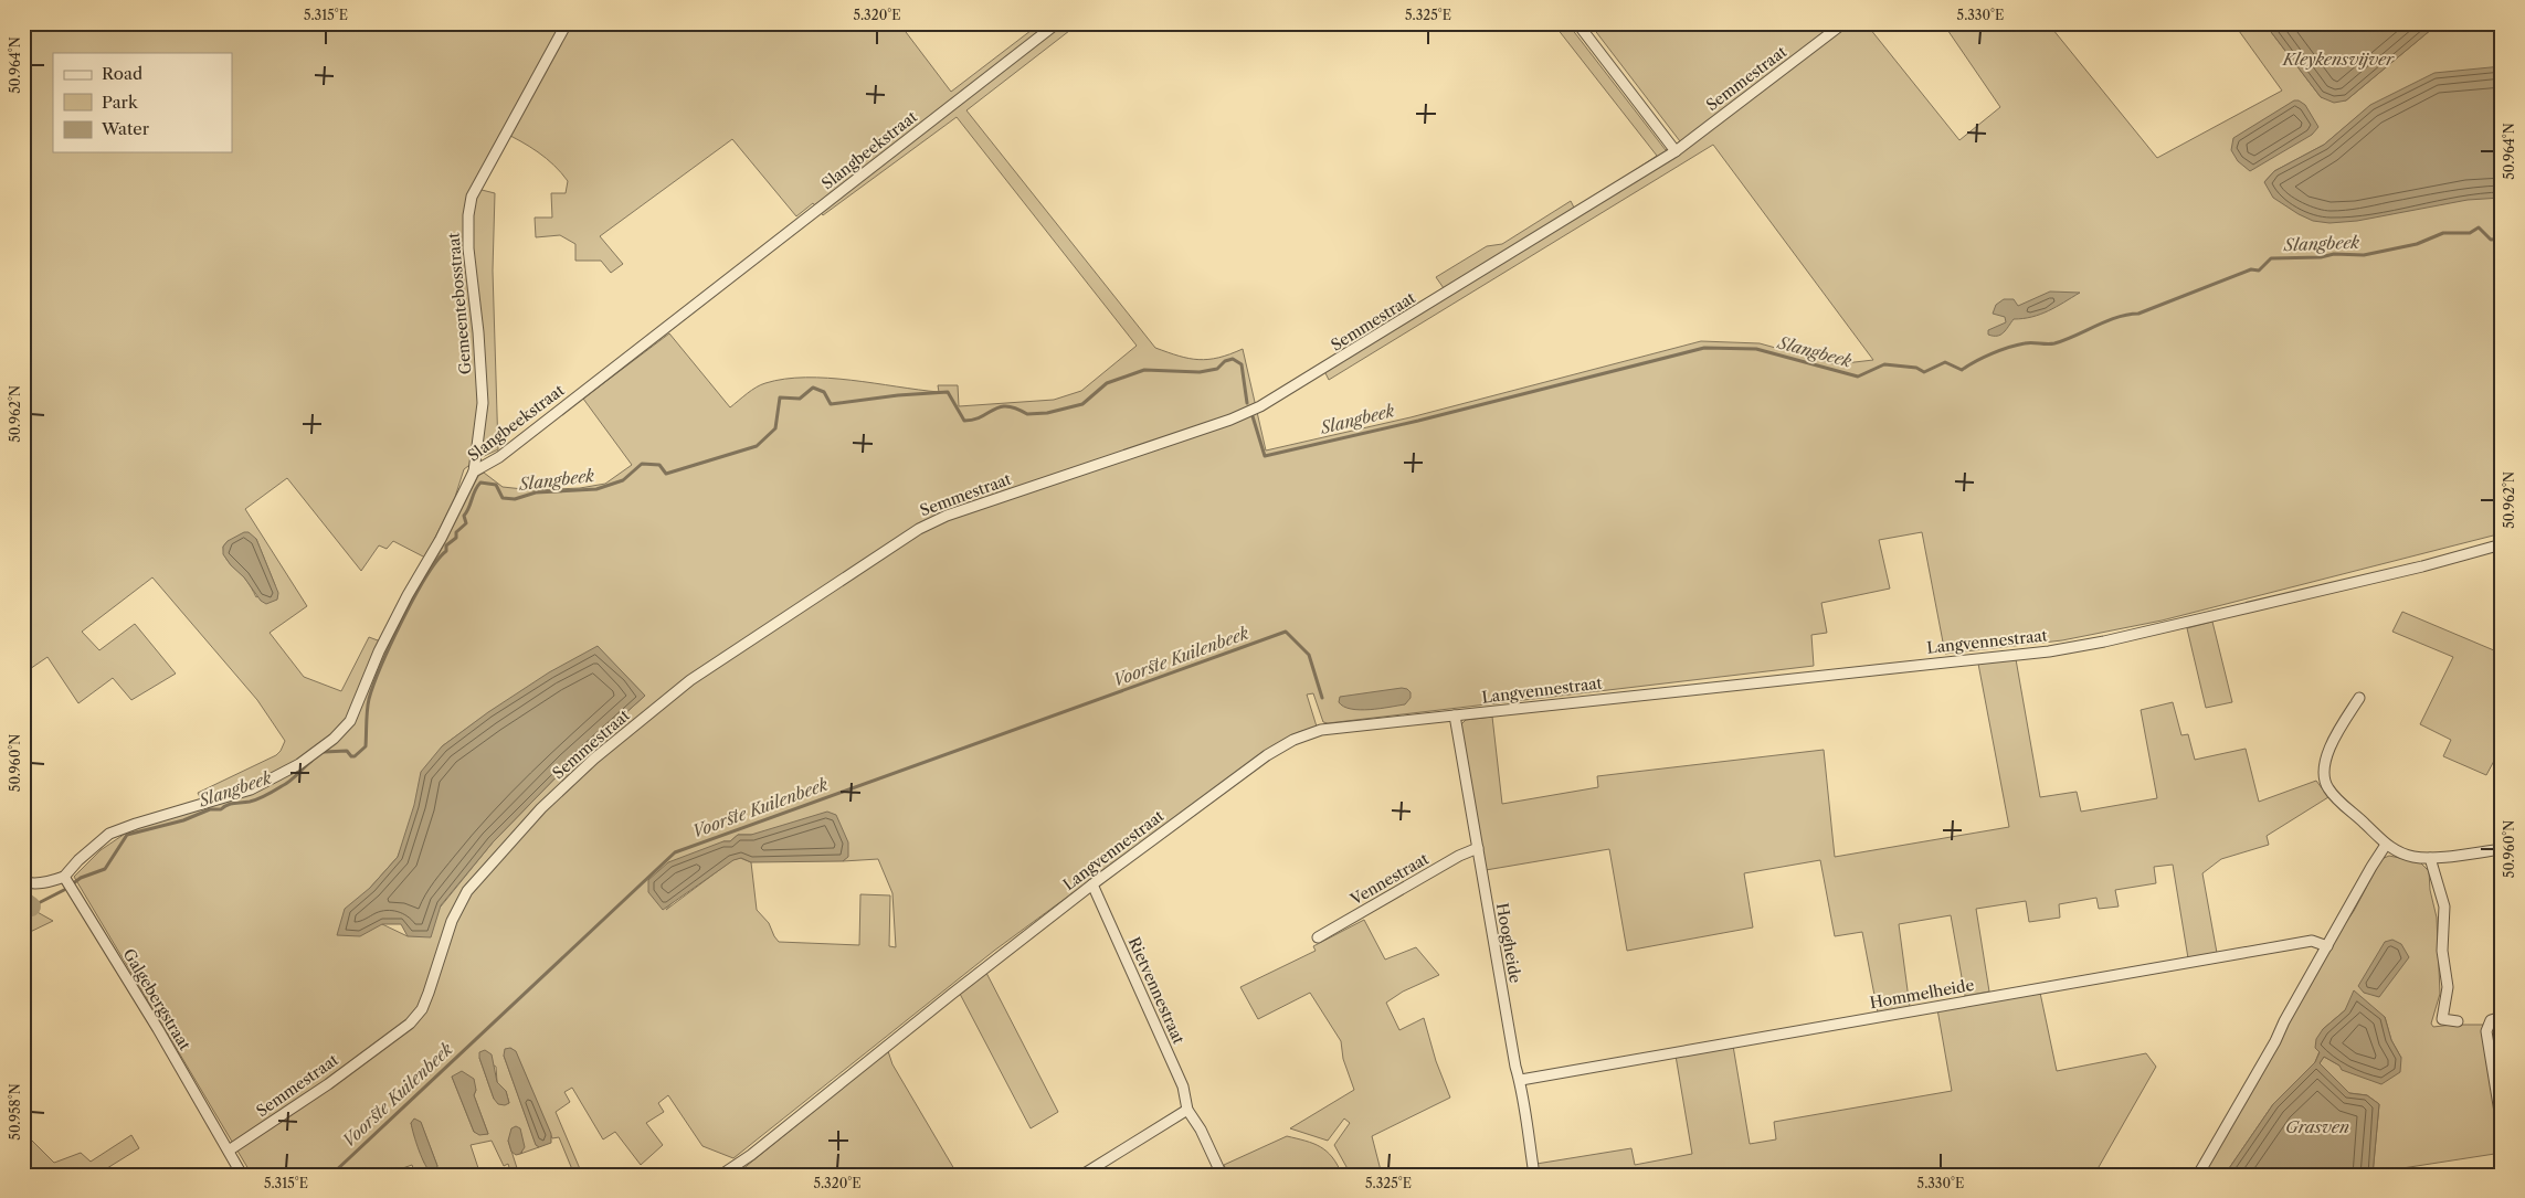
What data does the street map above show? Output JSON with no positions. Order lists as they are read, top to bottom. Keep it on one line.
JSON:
{"streets":{"street":["Semmestraat","Slangbeekstraat","Gemeentebosstraat","Langvennestraat","Vennestraat","Hoogheide","Rietvennestraat","Hommelheide","Galgebergstraat"]},"crossings":[["Semmestraat","Galgebergstraat"],["Slangbeekstraat","Gemeentebosstraat"],["Slangbeekstraat","Galgebergstraat"],["Langvennestraat","Hoogheide"],["Langvennestraat","Rietvennestraat"],["Vennestraat","Hoogheide"],["Hoogheide","Hommelheide"]],"water":["Kleykensvijver","Slangbeek","Voorste Kuilenbeek","Grasven"],"legend":["Road","Park","Water"],"coordinates":["5.315°E","5.320°E","5.325°E","5.330°E","50.964°N","50.962°N","50.960°N","50.958°N"]}
